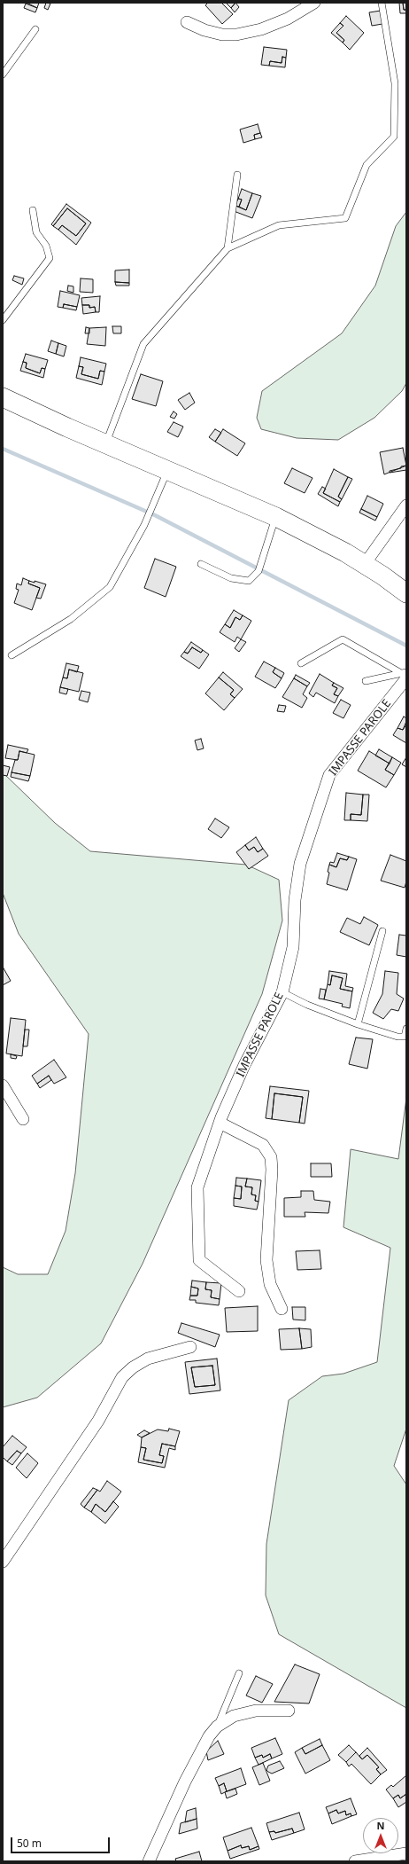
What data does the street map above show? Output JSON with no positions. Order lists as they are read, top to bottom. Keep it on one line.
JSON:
{"streets":{"street":["IMPASSE PAROLE"]},"scale_bar":"50 m","north":"top"}
